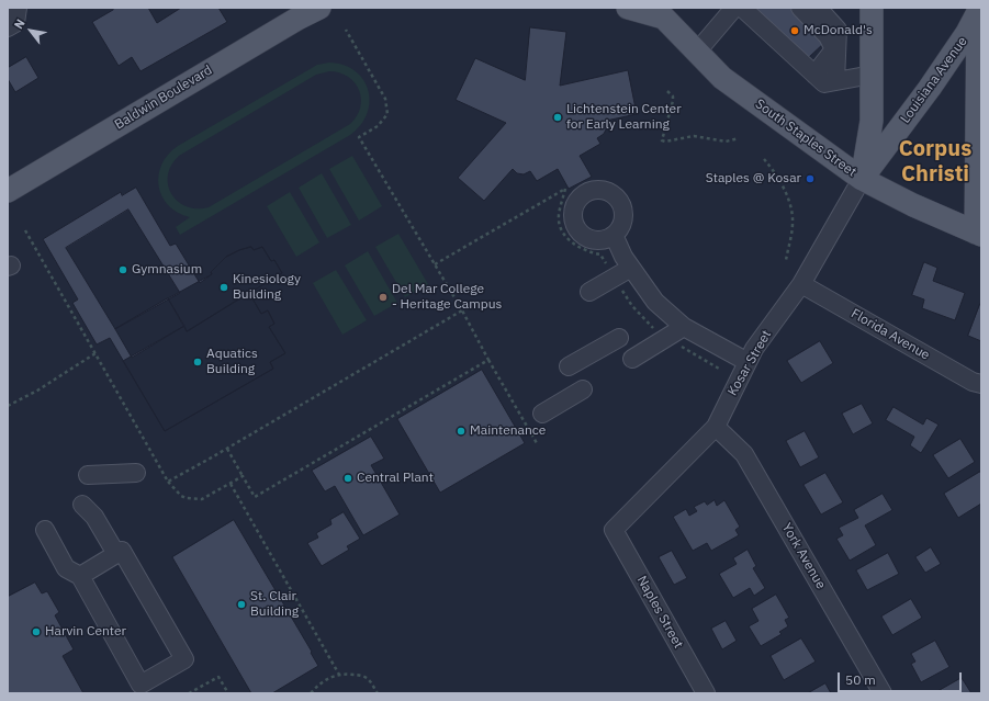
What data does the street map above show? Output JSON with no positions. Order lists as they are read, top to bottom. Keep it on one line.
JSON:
{"streets":{"main road":["Louisiana Avenue","Baldwin Boulevard","South Staples Street"],"street":["Florida Avenue","Kosar Street","York Avenue","Naples Street"]},"crossings":[["Louisiana Avenue","South Staples Street"],["Louisiana Avenue","Kosar Street"],["South Staples Street","Kosar Street"],["Florida Avenue","Kosar Street"],["Kosar Street","York Avenue"],["Kosar Street","Naples Street"]],"districts":["Corpus Christi"],"places":["McDonald's","Lichtenstein Center for Early Learning","Staples @ Kosar","Gymnasium","Kinesiology Building","Del Mar College - Heritage Campus","Aquatics Building","Maintenance","Central Plant","St. Clair Building","Harvin Center"],"scale_bar":"50 m","north":"top left"}
